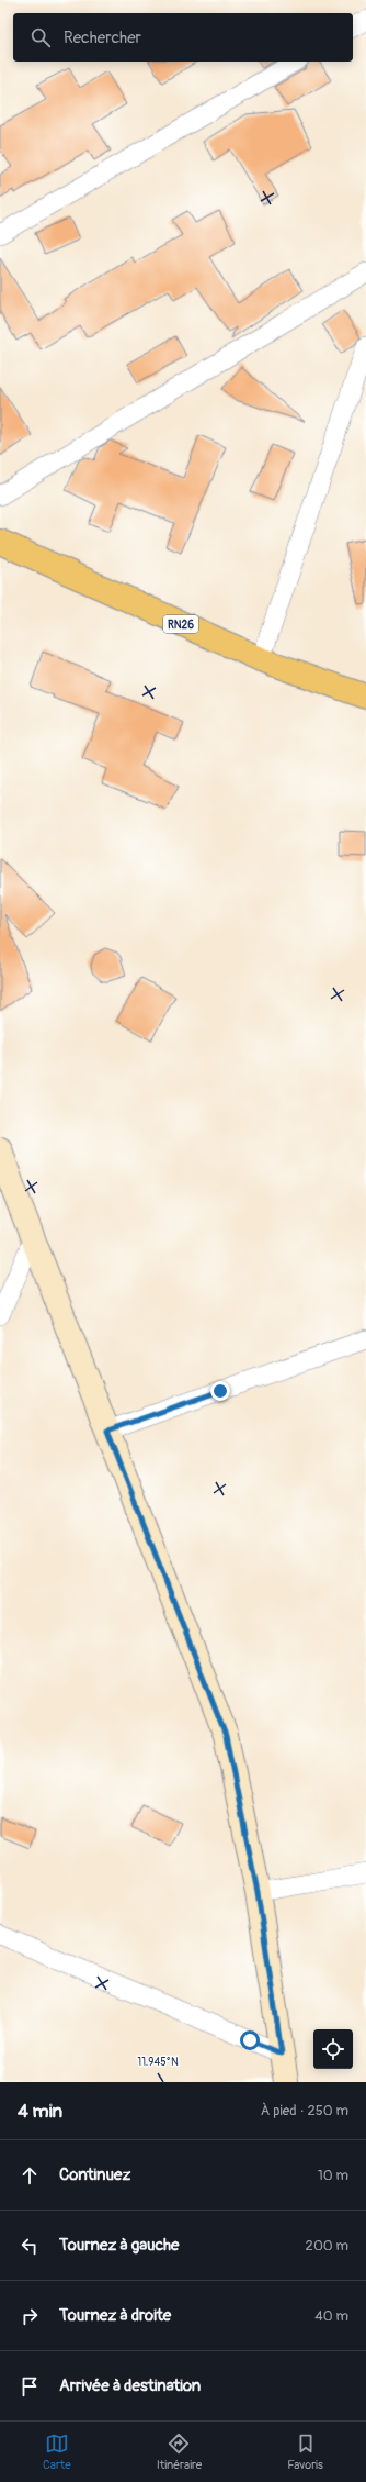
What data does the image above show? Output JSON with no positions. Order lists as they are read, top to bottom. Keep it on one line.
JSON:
{"streets":{"main road":["RN26"]},"page":{"search":"Rechercher","heading":["4 min","À pied · 250 m"],"list":[["Continuez","10 m"],["Tournez à gauche","200 m"],["Tournez à droite","40 m"],"Arrivée à destination"],"nav":["Carte","Itinéraire","Favoris"]},"coordinates":["11.945°N"]}
